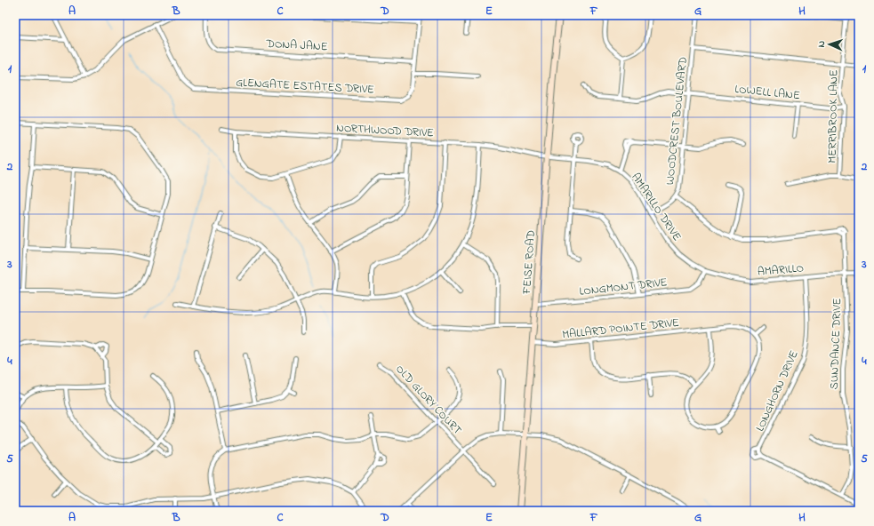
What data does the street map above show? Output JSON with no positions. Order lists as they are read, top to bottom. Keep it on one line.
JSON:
{"streets":{"main road":["FEISE ROAD"],"street":["DONA JANE","GLENGATE ESTATES DRIVE","LOWELL LANE","MERRIBROOK LANE","WOODCREST BOULEVARD","NORTHWOOD DRIVE","AMARILLO DRIVE","AMARILLO","LONGMONT DRIVE","MALLARD POINTE DRIVE","SUNDANCE DRIVE","LONGHORN DRIVE","OLD GLORY COURT"]},"crossings":[["DONA JANE","GLENGATE ESTATES DRIVE"],["LOWELL LANE","MERRIBROOK LANE"],["LOWELL LANE","WOODCREST BOULEVARD"],["WOODCREST BOULEVARD","AMARILLO DRIVE"],["WOODCREST BOULEVARD","SUNDANCE DRIVE"],["NORTHWOOD DRIVE","AMARILLO DRIVE"],["NORTHWOOD DRIVE","FEISE ROAD"],["AMARILLO DRIVE","FEISE ROAD"],["AMARILLO DRIVE","AMARILLO"],["AMARILLO DRIVE","LONGMONT DRIVE"],["FEISE ROAD","LONGMONT DRIVE"],["FEISE ROAD","MALLARD POINTE DRIVE"],["AMARILLO","LONGMONT DRIVE"],["AMARILLO","SUNDANCE DRIVE"],["AMARILLO","LONGHORN DRIVE"],["SUNDANCE DRIVE","LONGHORN DRIVE"]],"north":"left","grid":{"columns":["A","B","C","D","E","F","G","H"],"rows":["1","2","3","4","5"]}}
